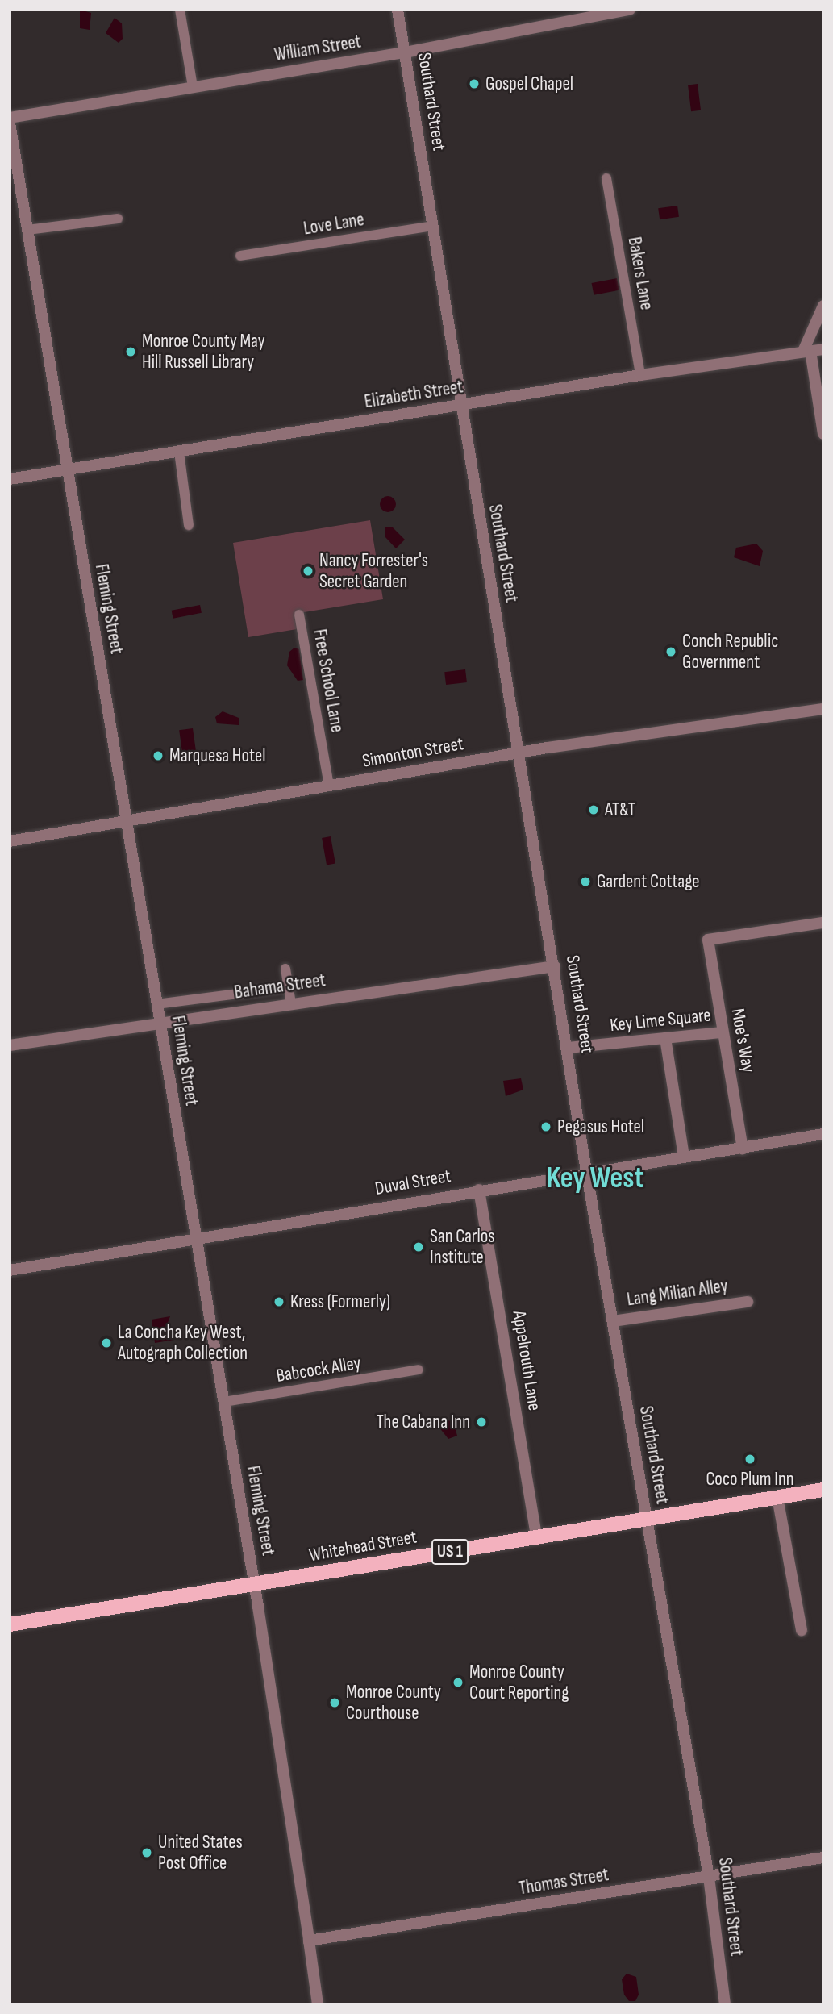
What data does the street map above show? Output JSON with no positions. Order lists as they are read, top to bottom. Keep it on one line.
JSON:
{"streets":{"main road":["Whitehead Street","US 1"],"street":["William Street","Southard Street","Elizabeth Street","Fleming Street","Simonton Street","Bahama Street","Key Lime Square","Moe's Way","Duval Street","Lang Milian Alley","Appelrouth Lane","Thomas Street"],"lane":["Love Lane","Bakers Lane","Free School Lane","Babcock Alley"]},"crossings":[["William Street","Southard Street"],["Southard Street","Love Lane"],["Southard Street","Elizabeth Street"],["Southard Street","Simonton Street"],["Southard Street","Bahama Street"],["Southard Street","Key Lime Square"],["Southard Street","Duval Street"],["Southard Street","Lang Milian Alley"],["Southard Street","Whitehead Street"],["Southard Street","Thomas Street"],["Bakers Lane","Elizabeth Street"],["Elizabeth Street","Fleming Street"],["Fleming Street","Simonton Street"],["Fleming Street","Bahama Street"],["Fleming Street","Duval Street"],["Fleming Street","Babcock Alley"],["Fleming Street","Whitehead Street"],["Fleming Street","Thomas Street"],["Free School Lane","Simonton Street"],["Key Lime Square","Moe's Way"],["Moe's Way","Duval Street"],["Duval Street","Appelrouth Lane"],["Appelrouth Lane","Whitehead Street"]],"districts":["Key West"],"places":["Gospel Chapel","Monroe County May Hill Russell Library","Nancy Forrester's Secret Garden","Conch Republic Government","Marquesa Hotel","AT&T","Gardent Cottage","Pegasus Hotel","San Carlos Institute","Kress (Formerly)","La Concha Key West, Autograph Collection","The Cabana Inn","Coco Plum Inn","Monroe County Court Reporting","Monroe County Courthouse","United States Post Office"]}
